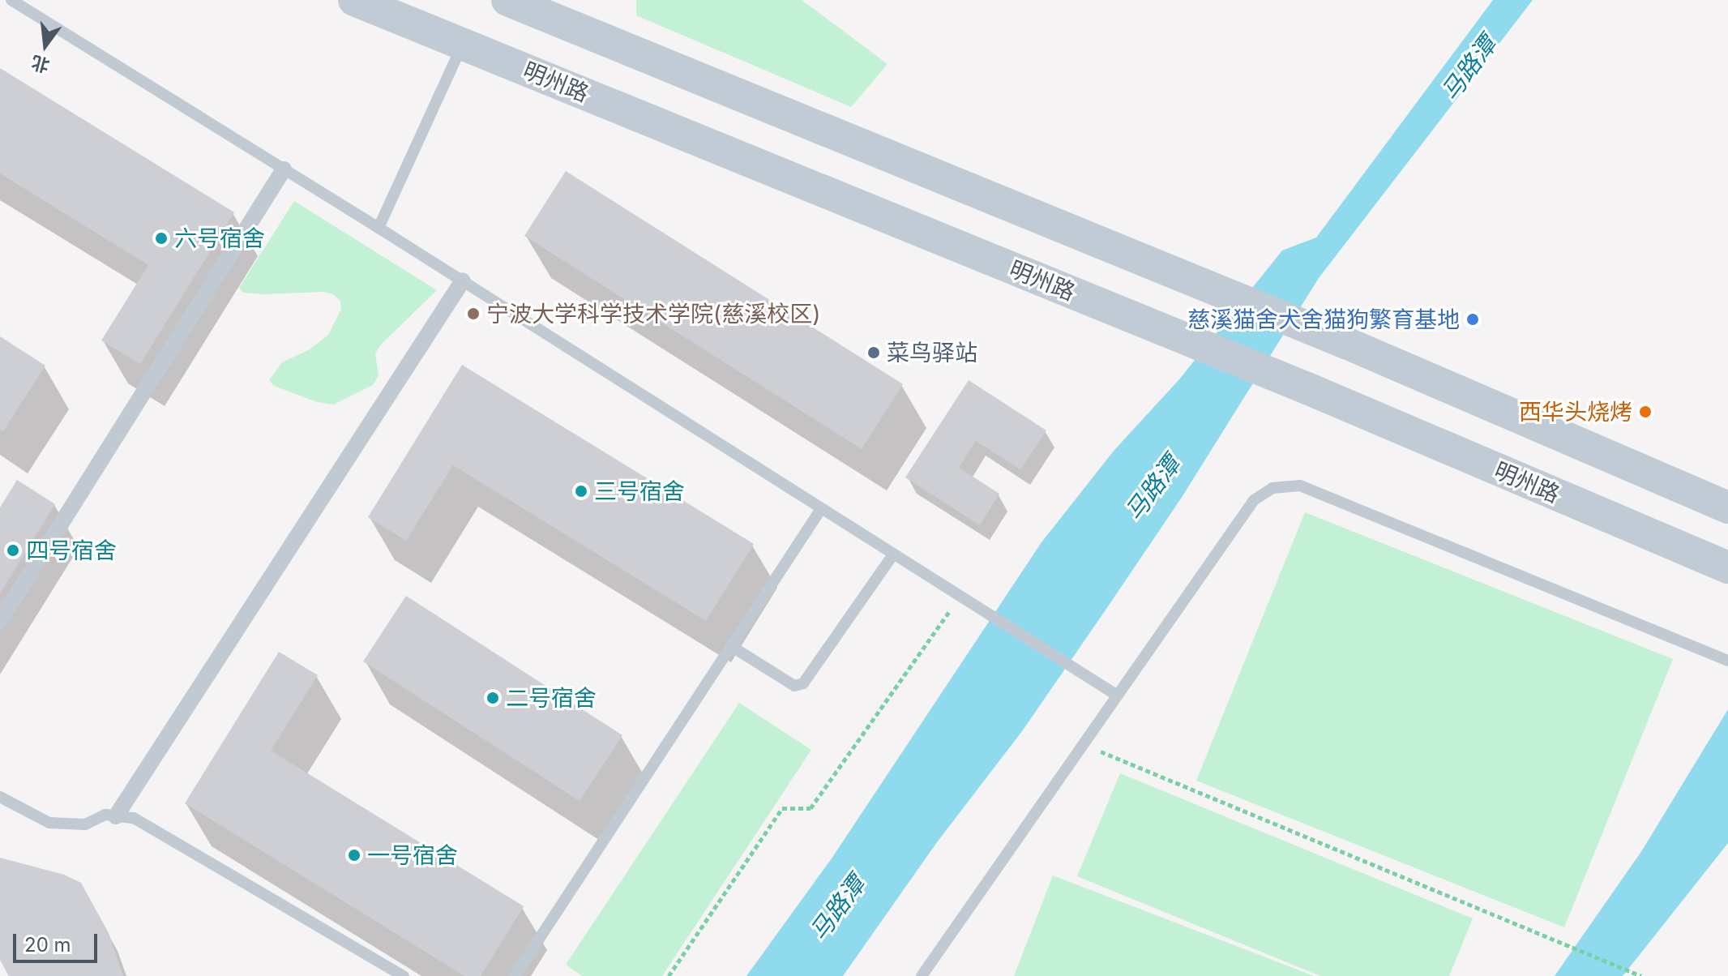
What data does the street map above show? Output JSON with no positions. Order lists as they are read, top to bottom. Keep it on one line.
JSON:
{"streets":{"main road":["明州路"]},"water":["马路潭"],"places":["六号宿舍","宁波大学科学技术学院(慈溪校区)","慈溪猫舍犬舍猫狗繁育基地","菜鸟驿站","西华头烧烤","三号宿舍","四号宿舍","二号宿舍","一号宿舍"],"scale_bar":"20 m","north":"bottom"}
